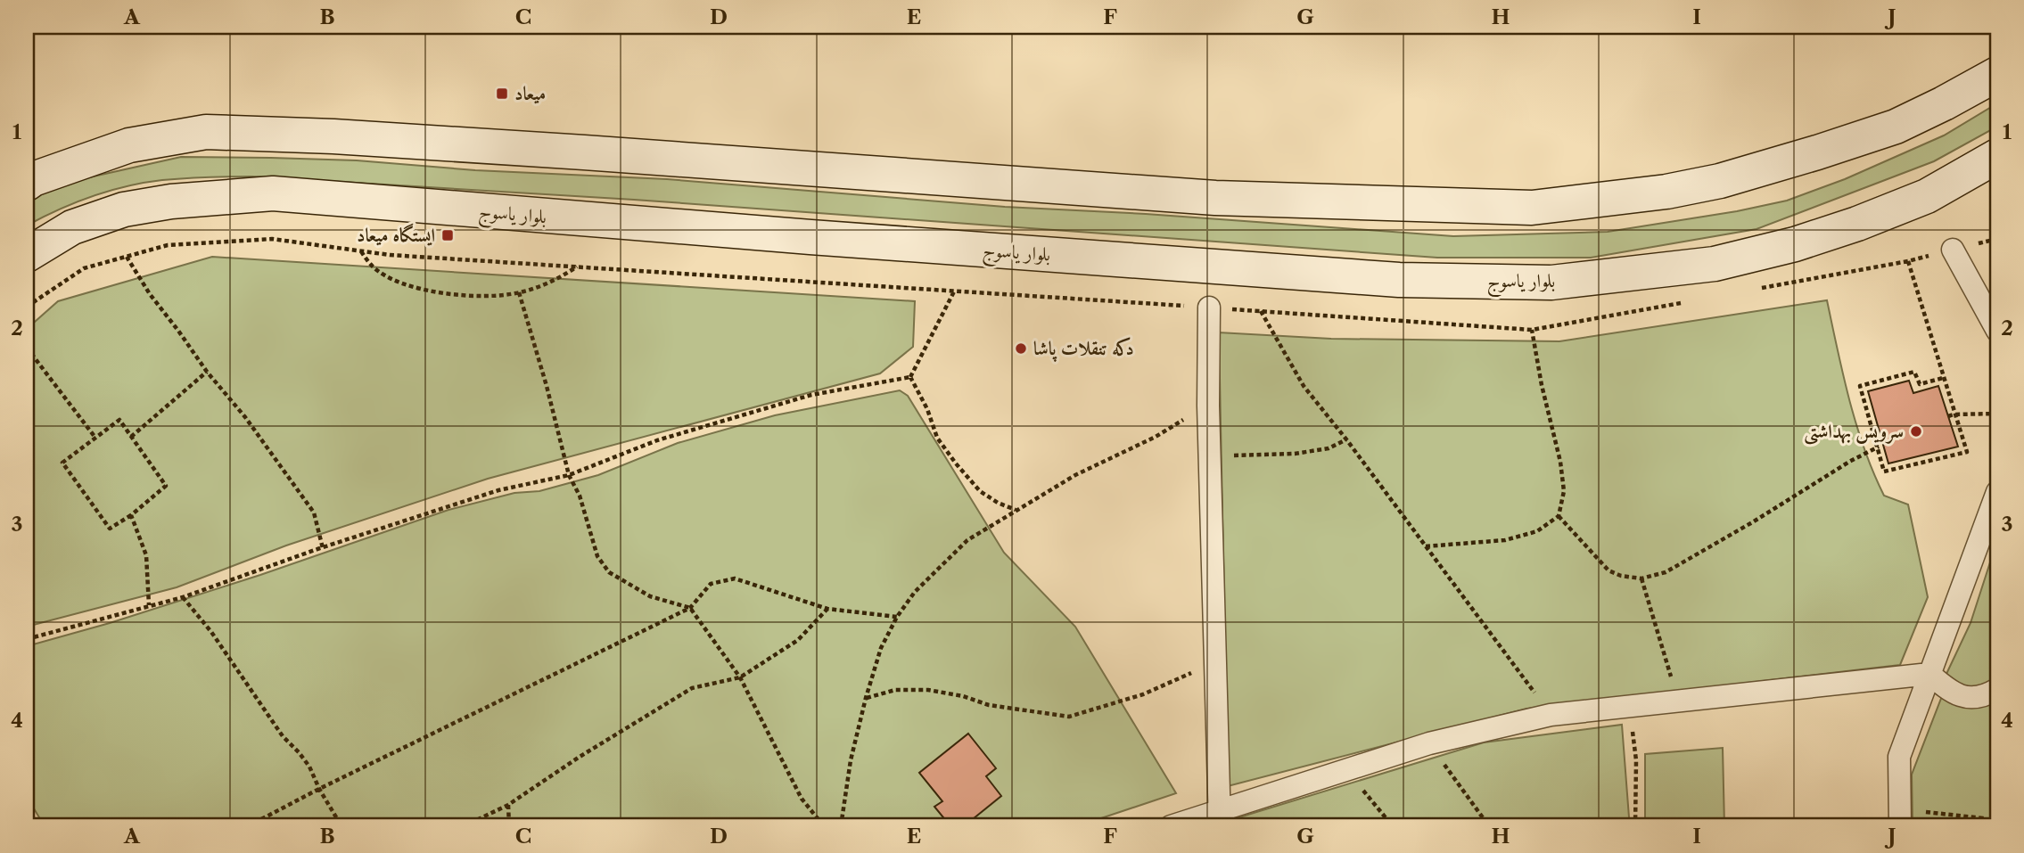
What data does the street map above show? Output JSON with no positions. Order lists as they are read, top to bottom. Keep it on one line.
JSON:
{"streets":{"main road":["بلوار یاسوج"]},"places":{"transit":["میعاد","ایستگاه میعاد"],"other":["دکه تنقلات پاشا","سرویس بهداشتی"]},"grid":{"columns":["A","B","C","D","E","F","G","H","I","J"],"rows":["1","2","3","4"]}}
